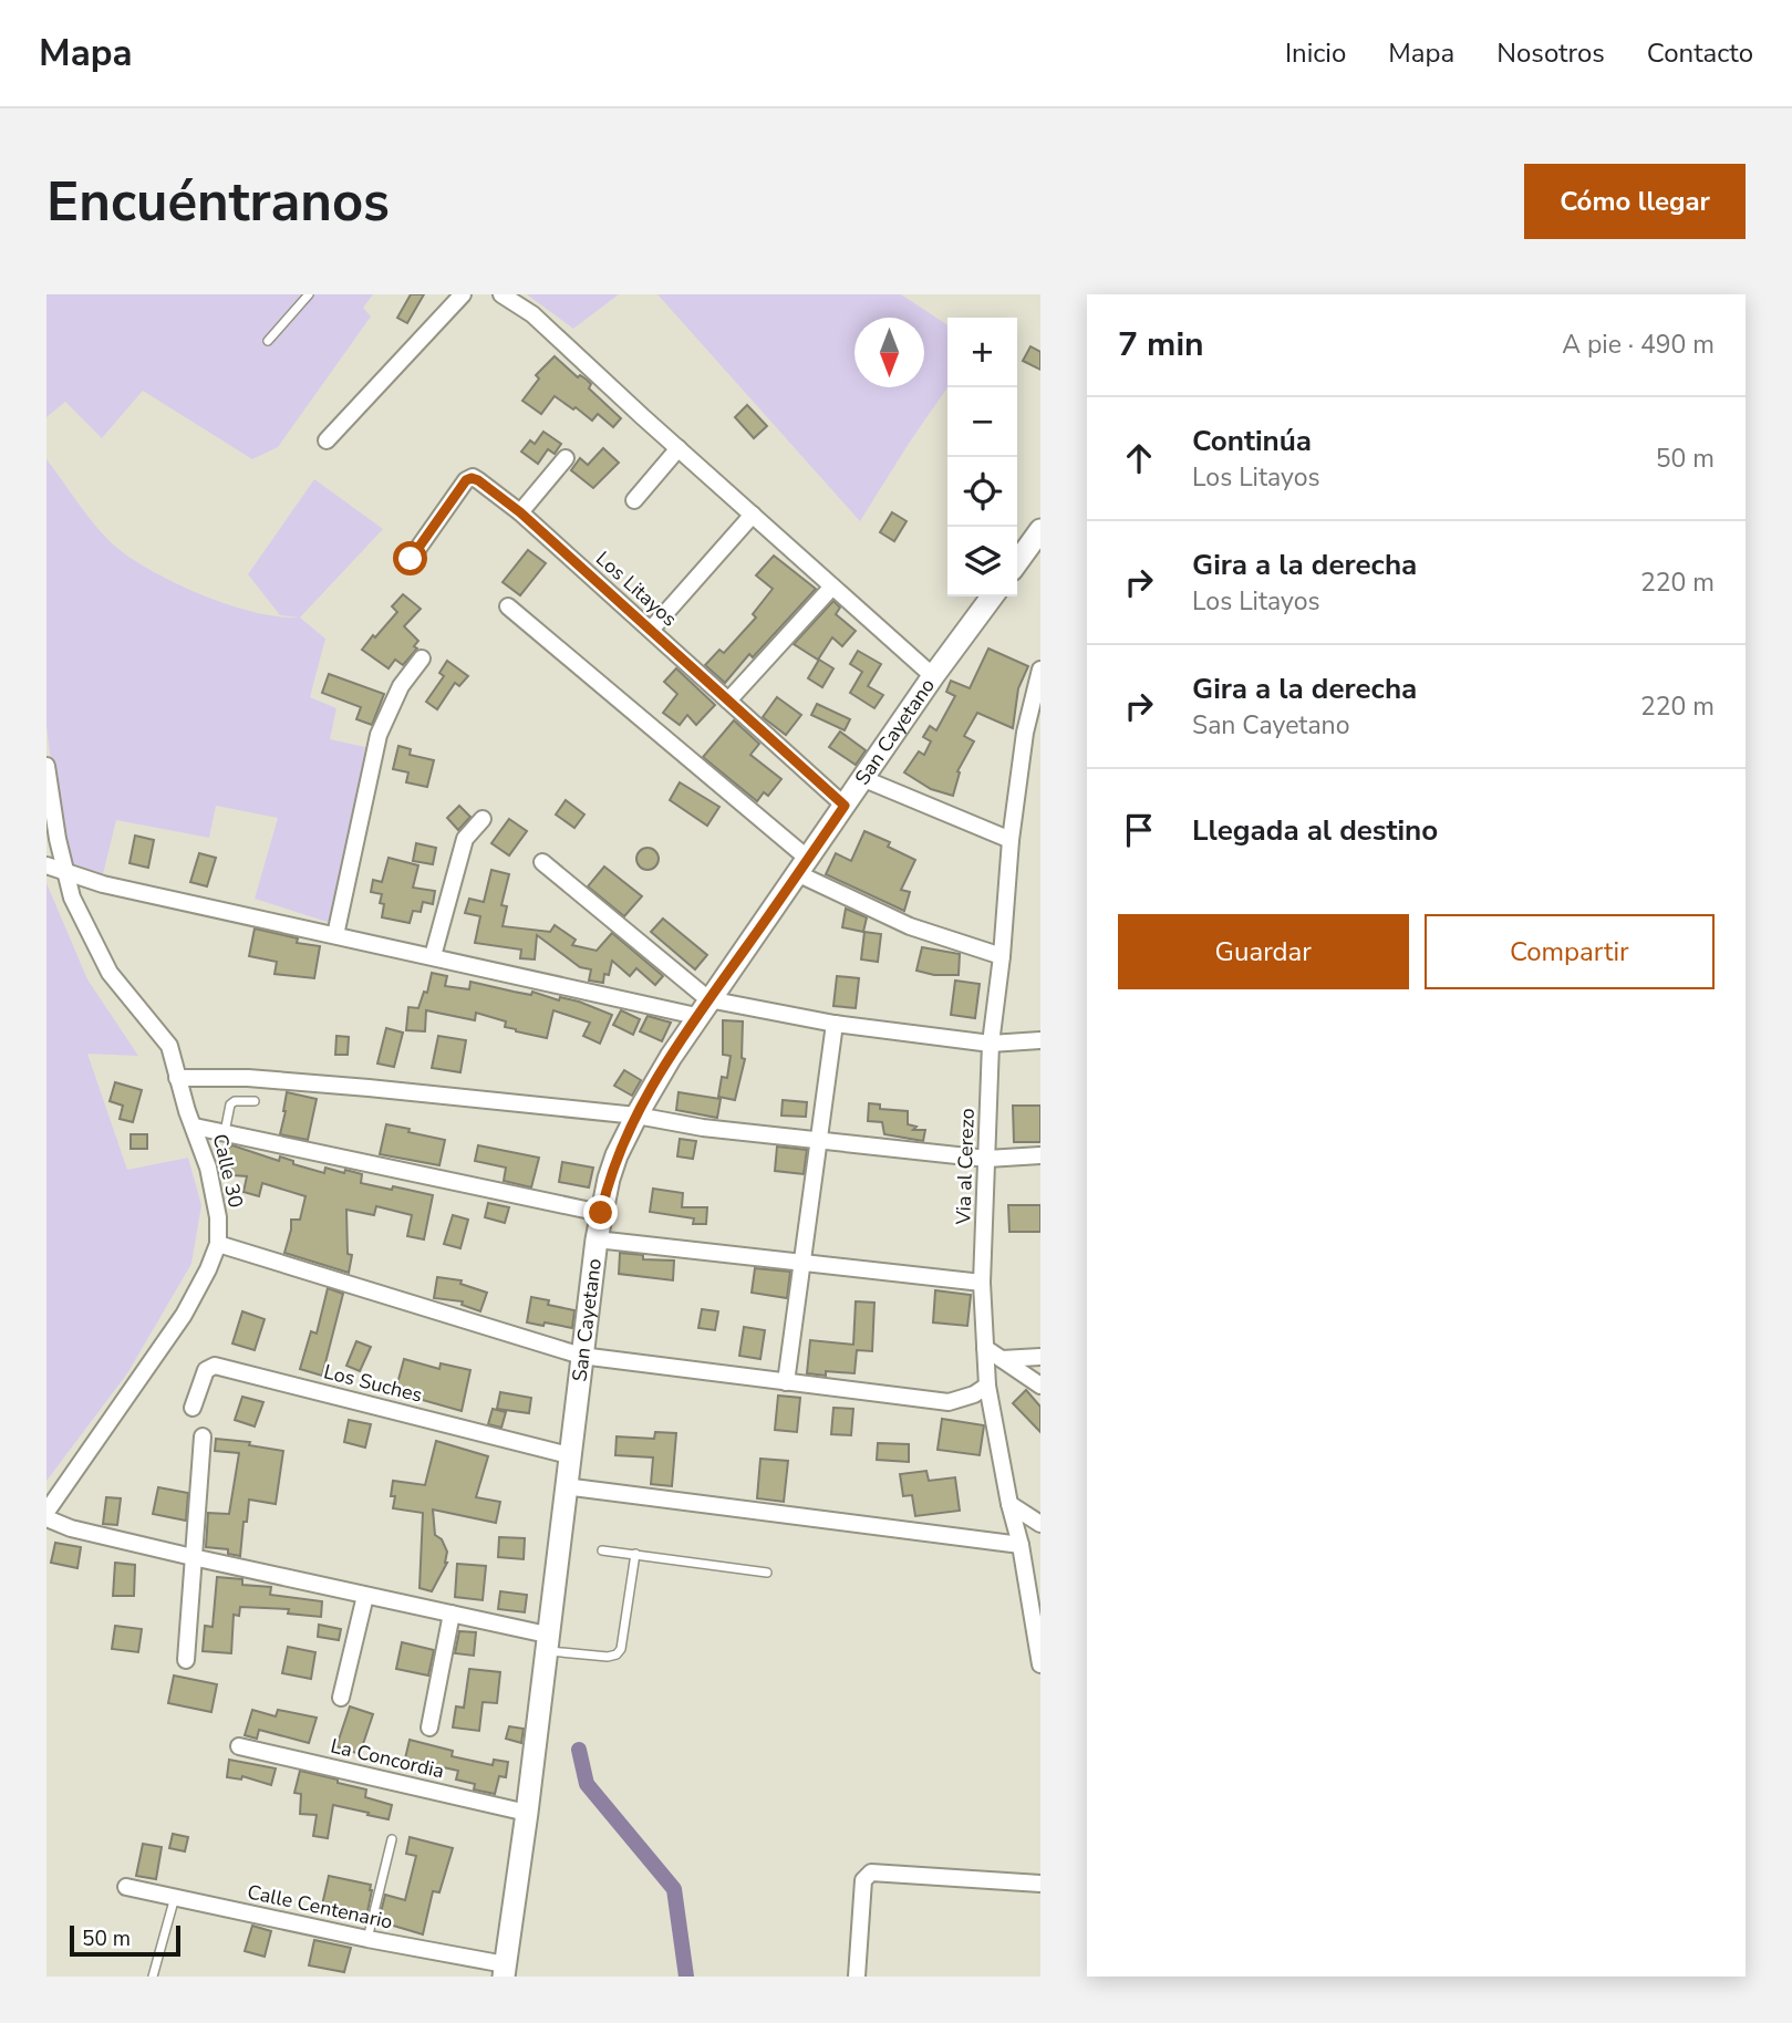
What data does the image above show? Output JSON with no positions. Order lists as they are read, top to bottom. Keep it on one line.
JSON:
{"streets":{"main road":["San Cayetano"],"street":["Los Litayos","Via al Cerezo","Calle 30","Los Suches","La Concordia","Calle Centenario"]},"crossings":[["Los Litayos","San Cayetano"],["San Cayetano","Los Suches"],["San Cayetano","La Concordia"],["San Cayetano","Calle Centenario"]],"scale_bar":"50 m","north":"bottom","page":{"header":"Mapa","nav":["Inicio","Mapa","Nosotros","Contacto"],"buttons":["Cómo llegar",["Guardar","Compartir"]],"title":"Encuéntranos","heading":["7 min","A pie · 490 m"],"map_buttons":["+","−"],"list":[["Continúa","Los Litayos","50 m"],["Gira a la derecha","Los Litayos","220 m"],["Gira a la derecha","San Cayetano","220 m"],"Llegada al destino"],"scale":"50 m"}}
